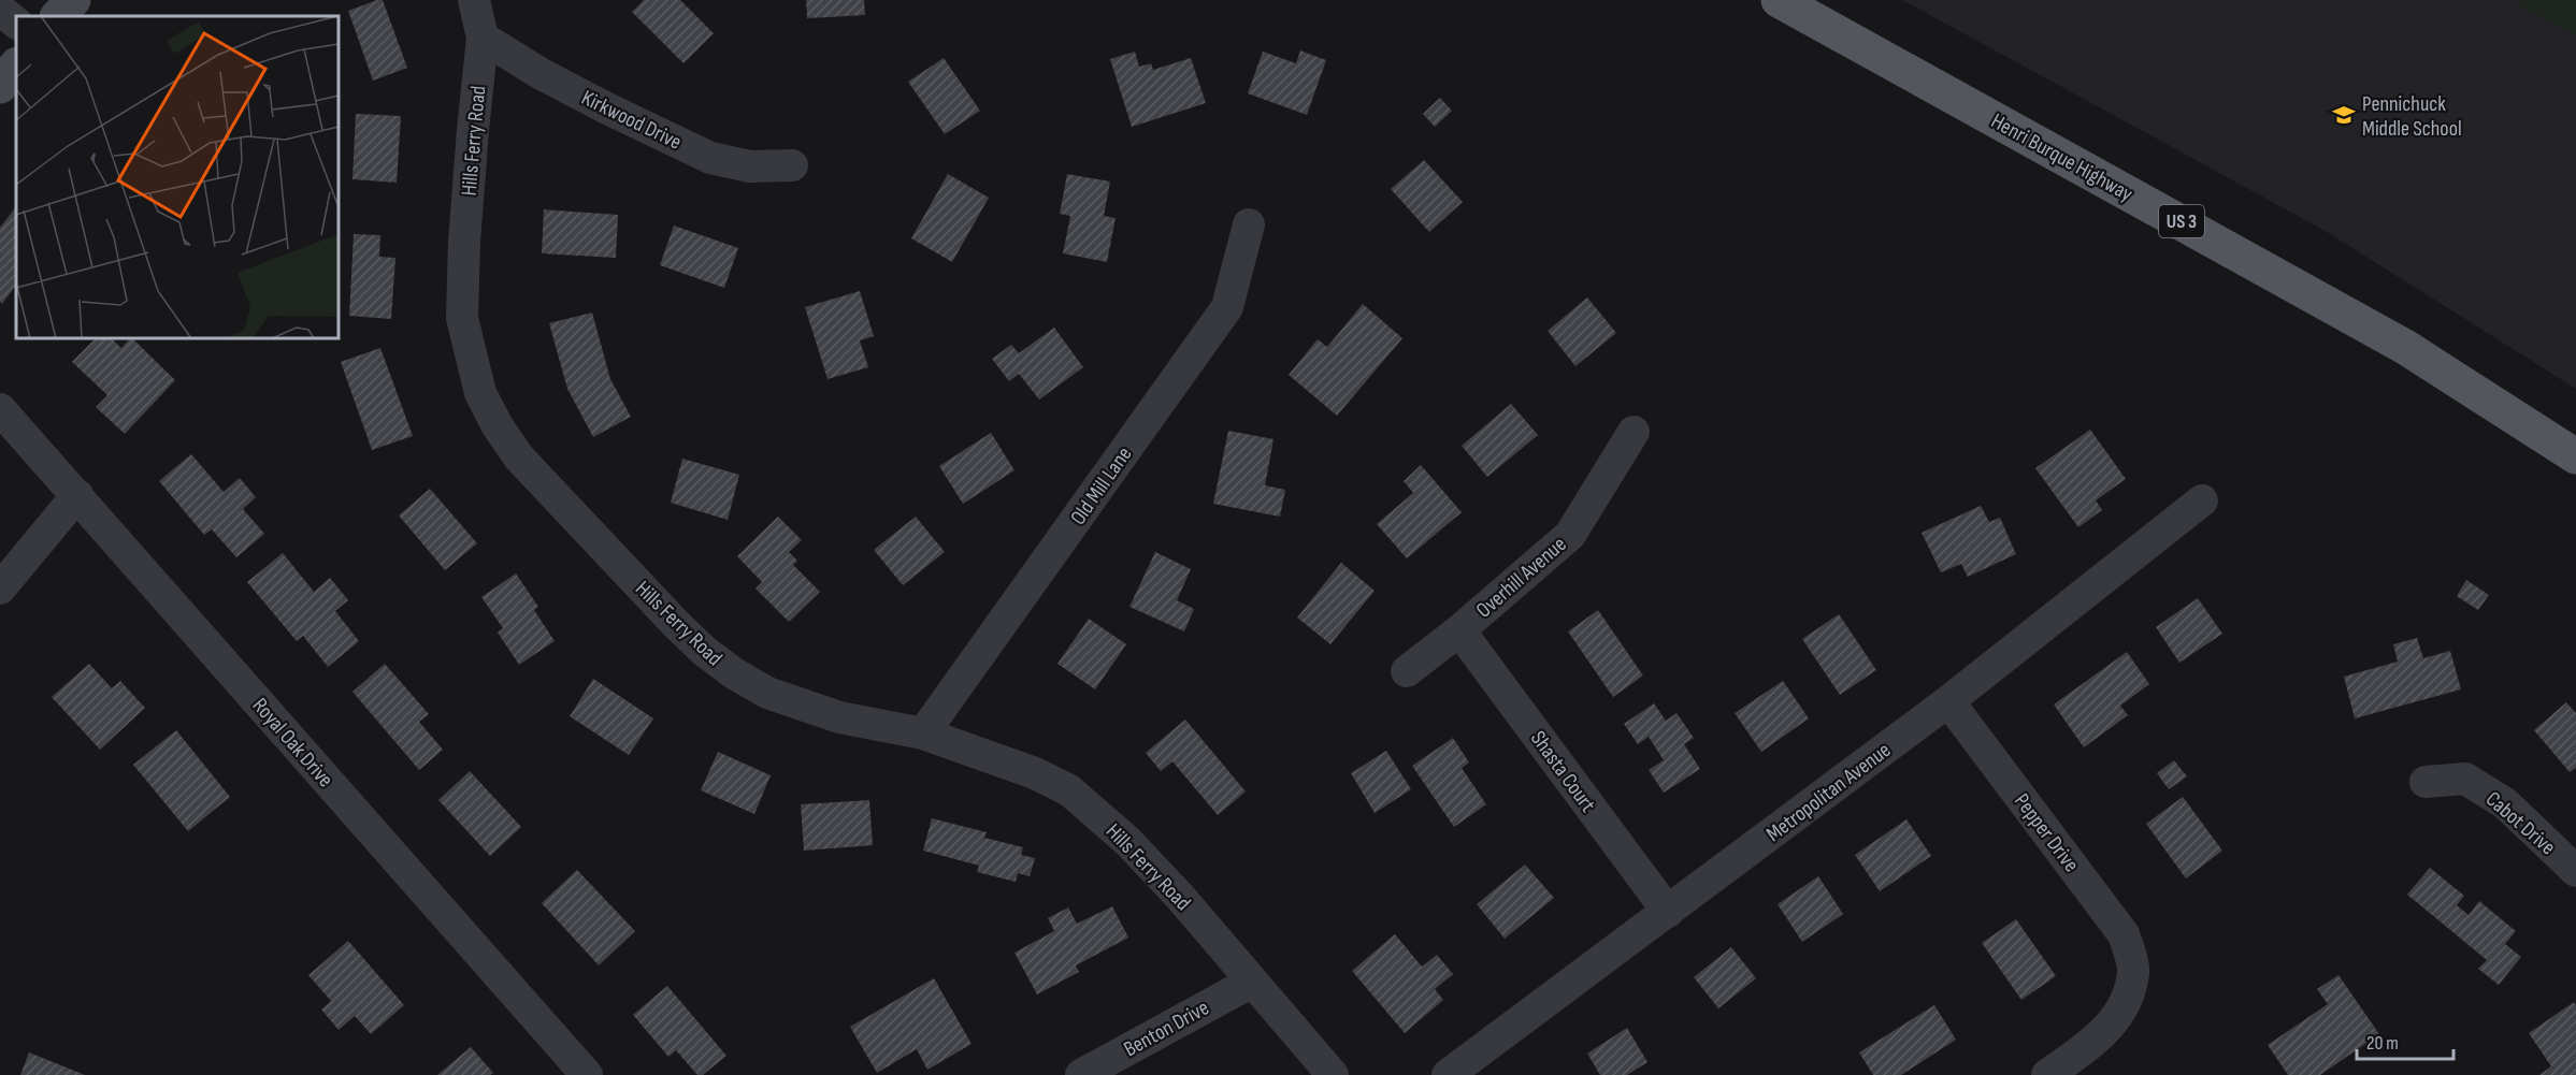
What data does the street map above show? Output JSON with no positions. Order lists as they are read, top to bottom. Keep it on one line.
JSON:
{"streets":{"main road":["Henri Burque Highway","US 3"],"street":["Kirkwood Drive","Hills Ferry Road","Old Mill Lane","Overhill Avenue","Royal Oak Drive","Shasta Court","Metropolitan Avenue","Cabot Drive","Pepper Drive","Benton Drive"]},"crossings":[["Kirkwood Drive","Hills Ferry Road"],["Hills Ferry Road","Old Mill Lane"],["Hills Ferry Road","Benton Drive"],["Overhill Avenue","Shasta Court"],["Shasta Court","Metropolitan Avenue"],["Metropolitan Avenue","Pepper Drive"]],"places":{"school or university":["Pennichuck Middle School"]},"scale_bar":"20 m"}
